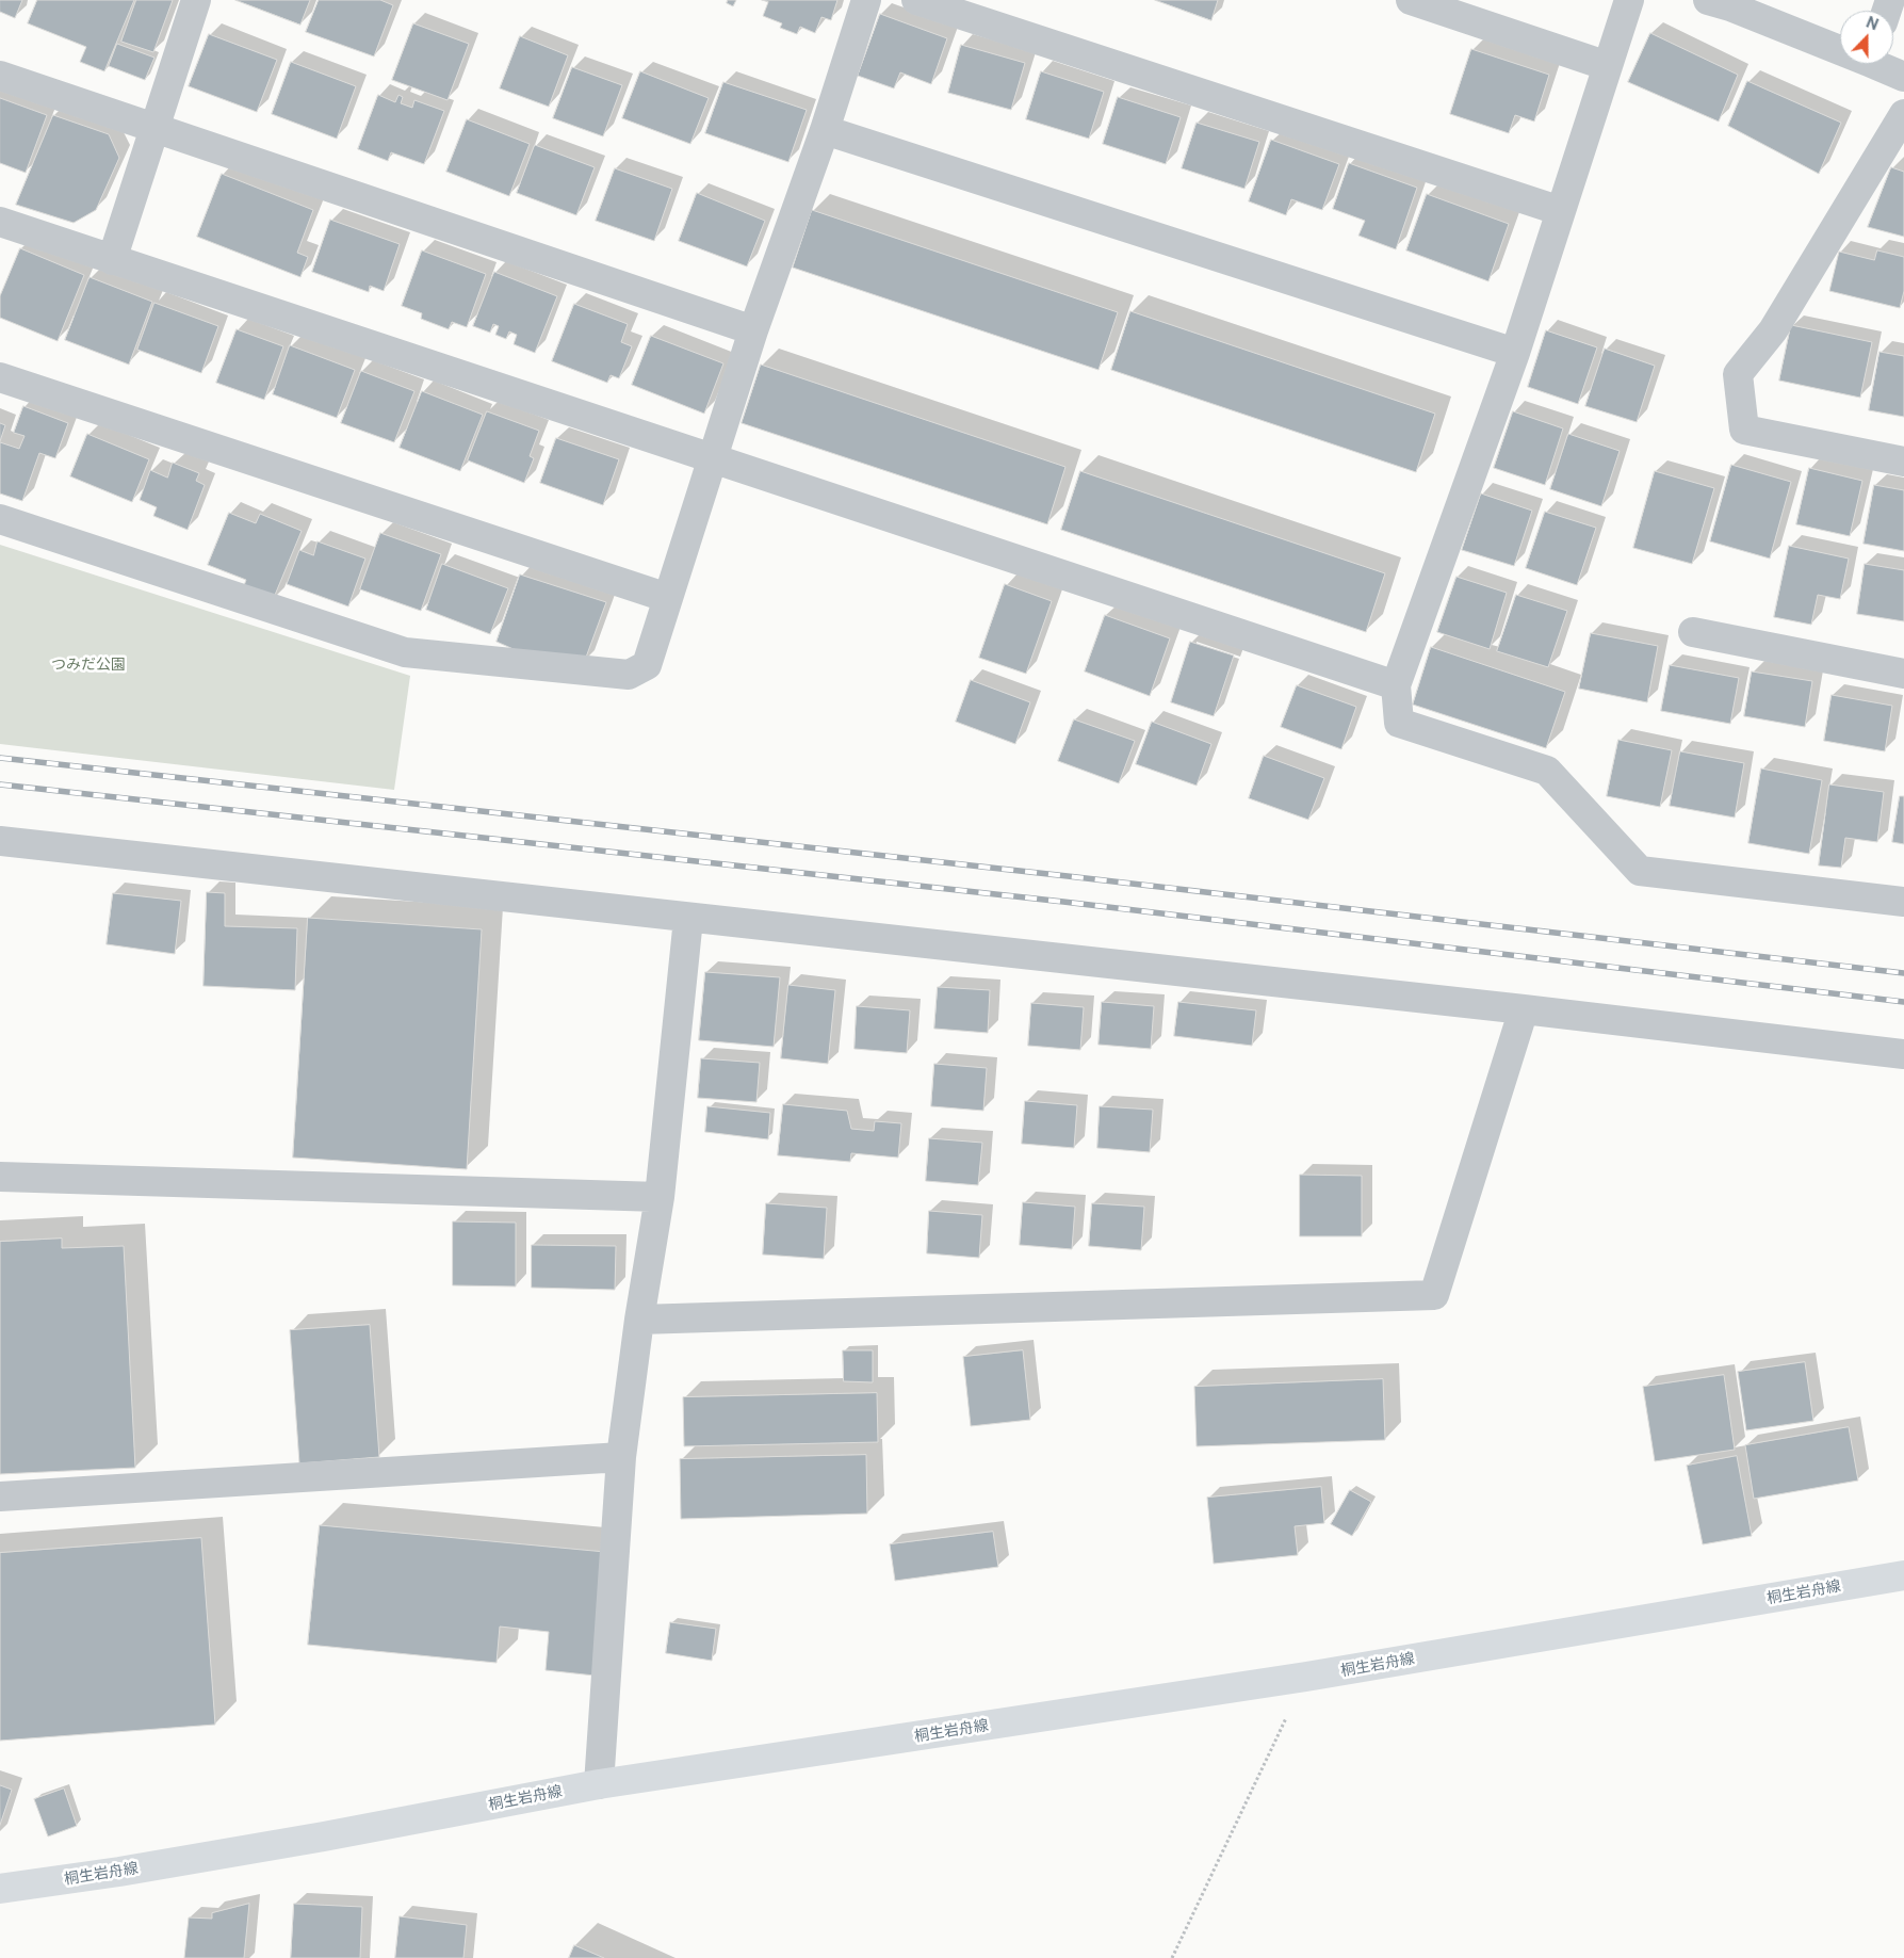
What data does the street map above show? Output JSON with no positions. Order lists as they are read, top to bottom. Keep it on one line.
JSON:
{"streets":{"main road":["桐生岩舟線"]},"parks":["つみだ公園"],"north":"top"}
